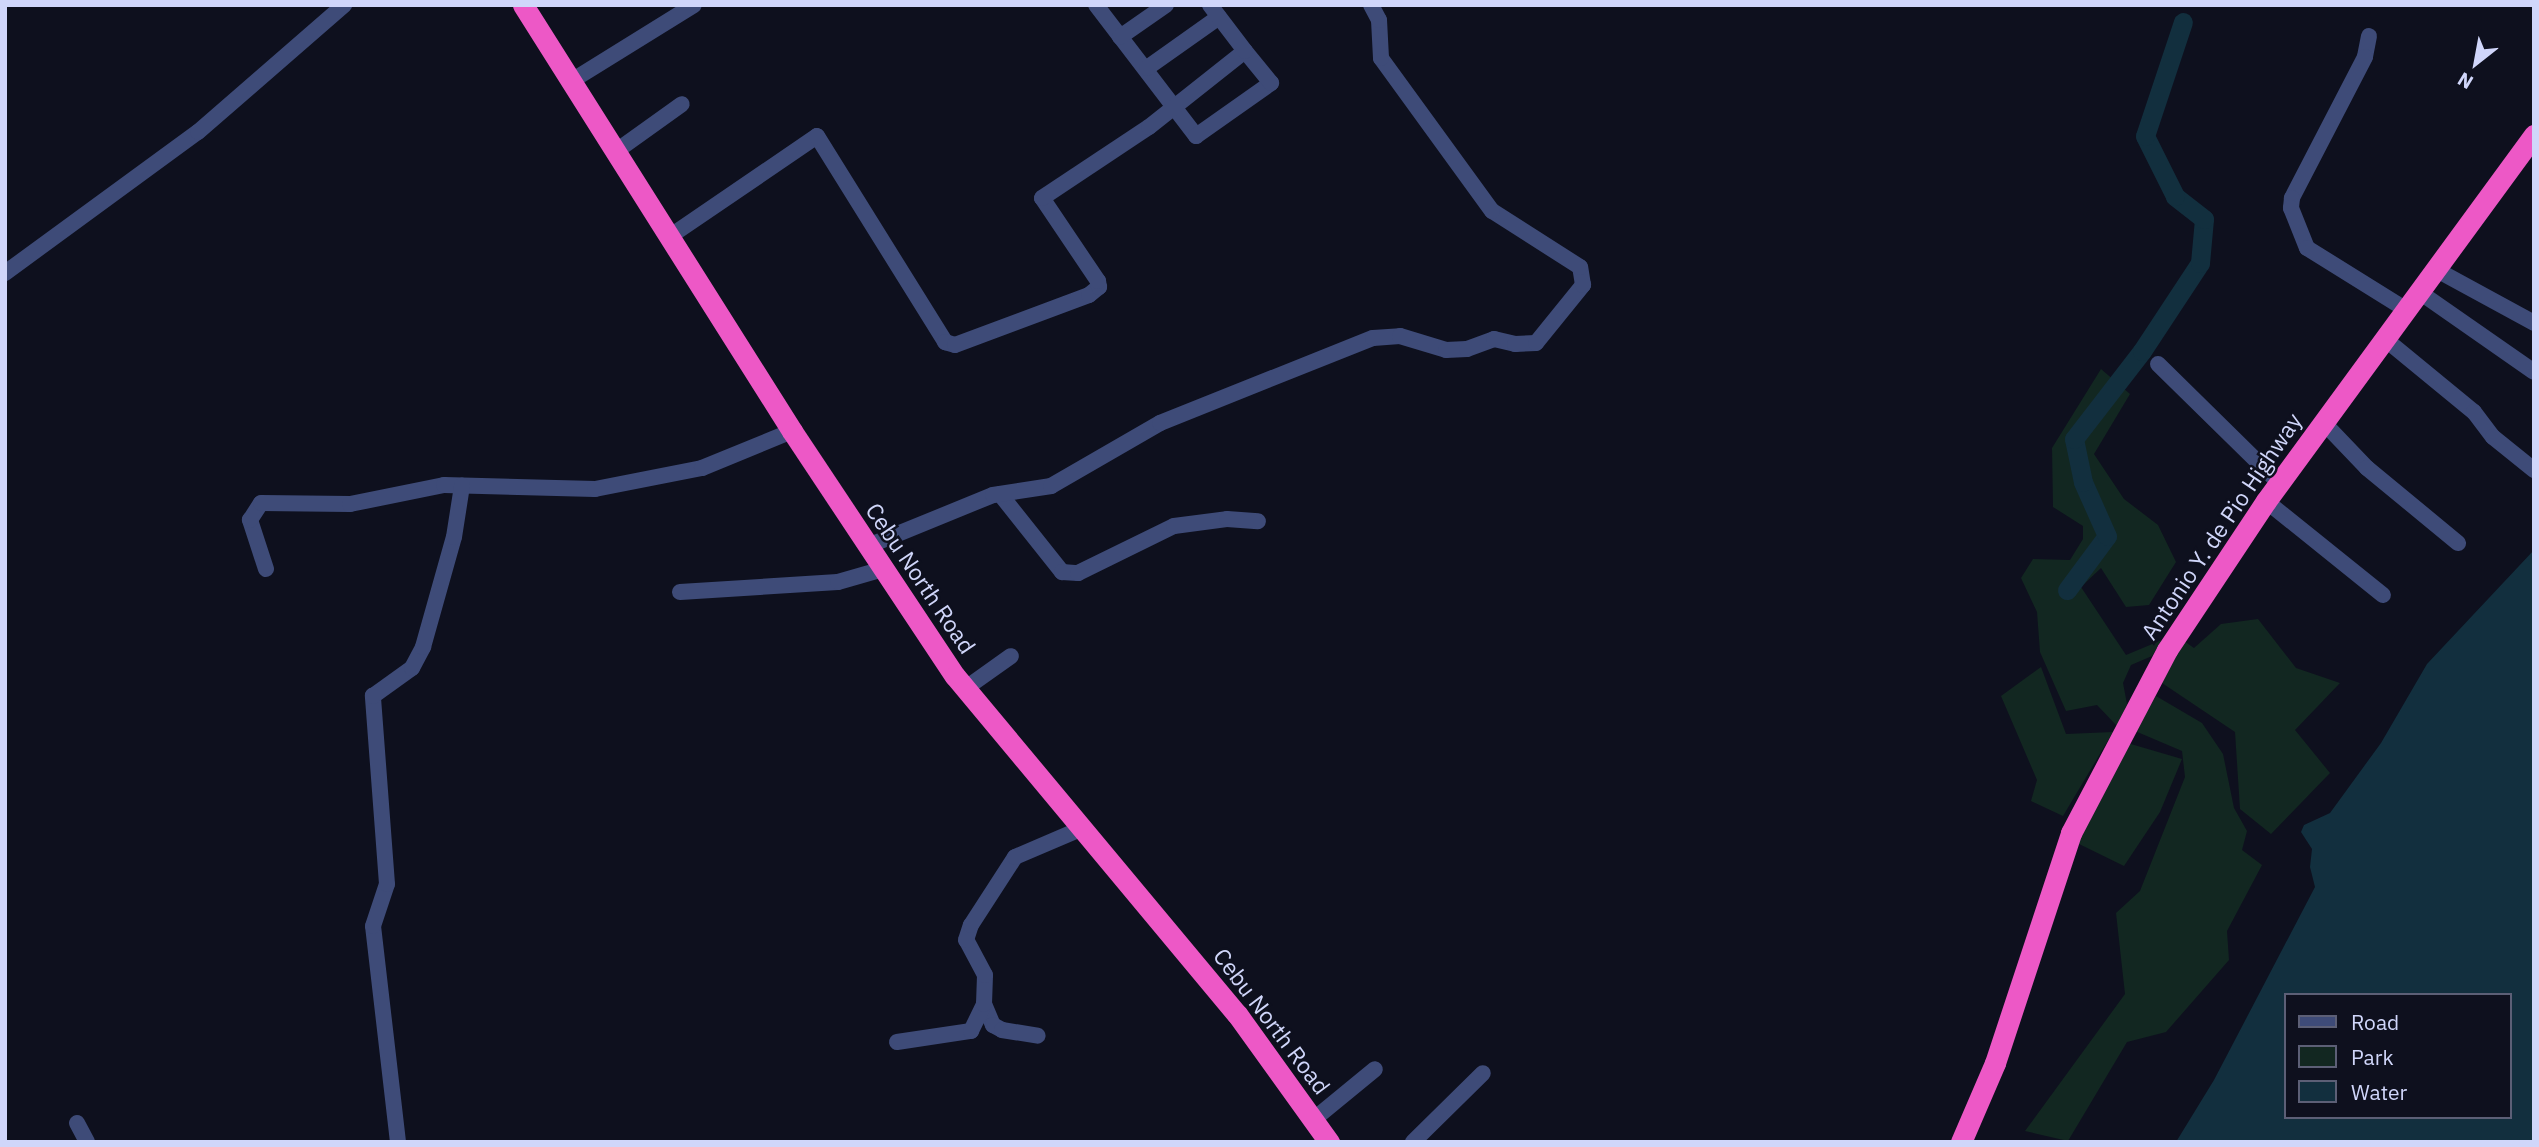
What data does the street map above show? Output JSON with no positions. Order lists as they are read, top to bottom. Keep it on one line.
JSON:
{"streets":{"highway":["Antonio Y. de Pio Highway","Cebu North Road"]},"legend":["Road","Park","Water"],"north":"bottom left"}
